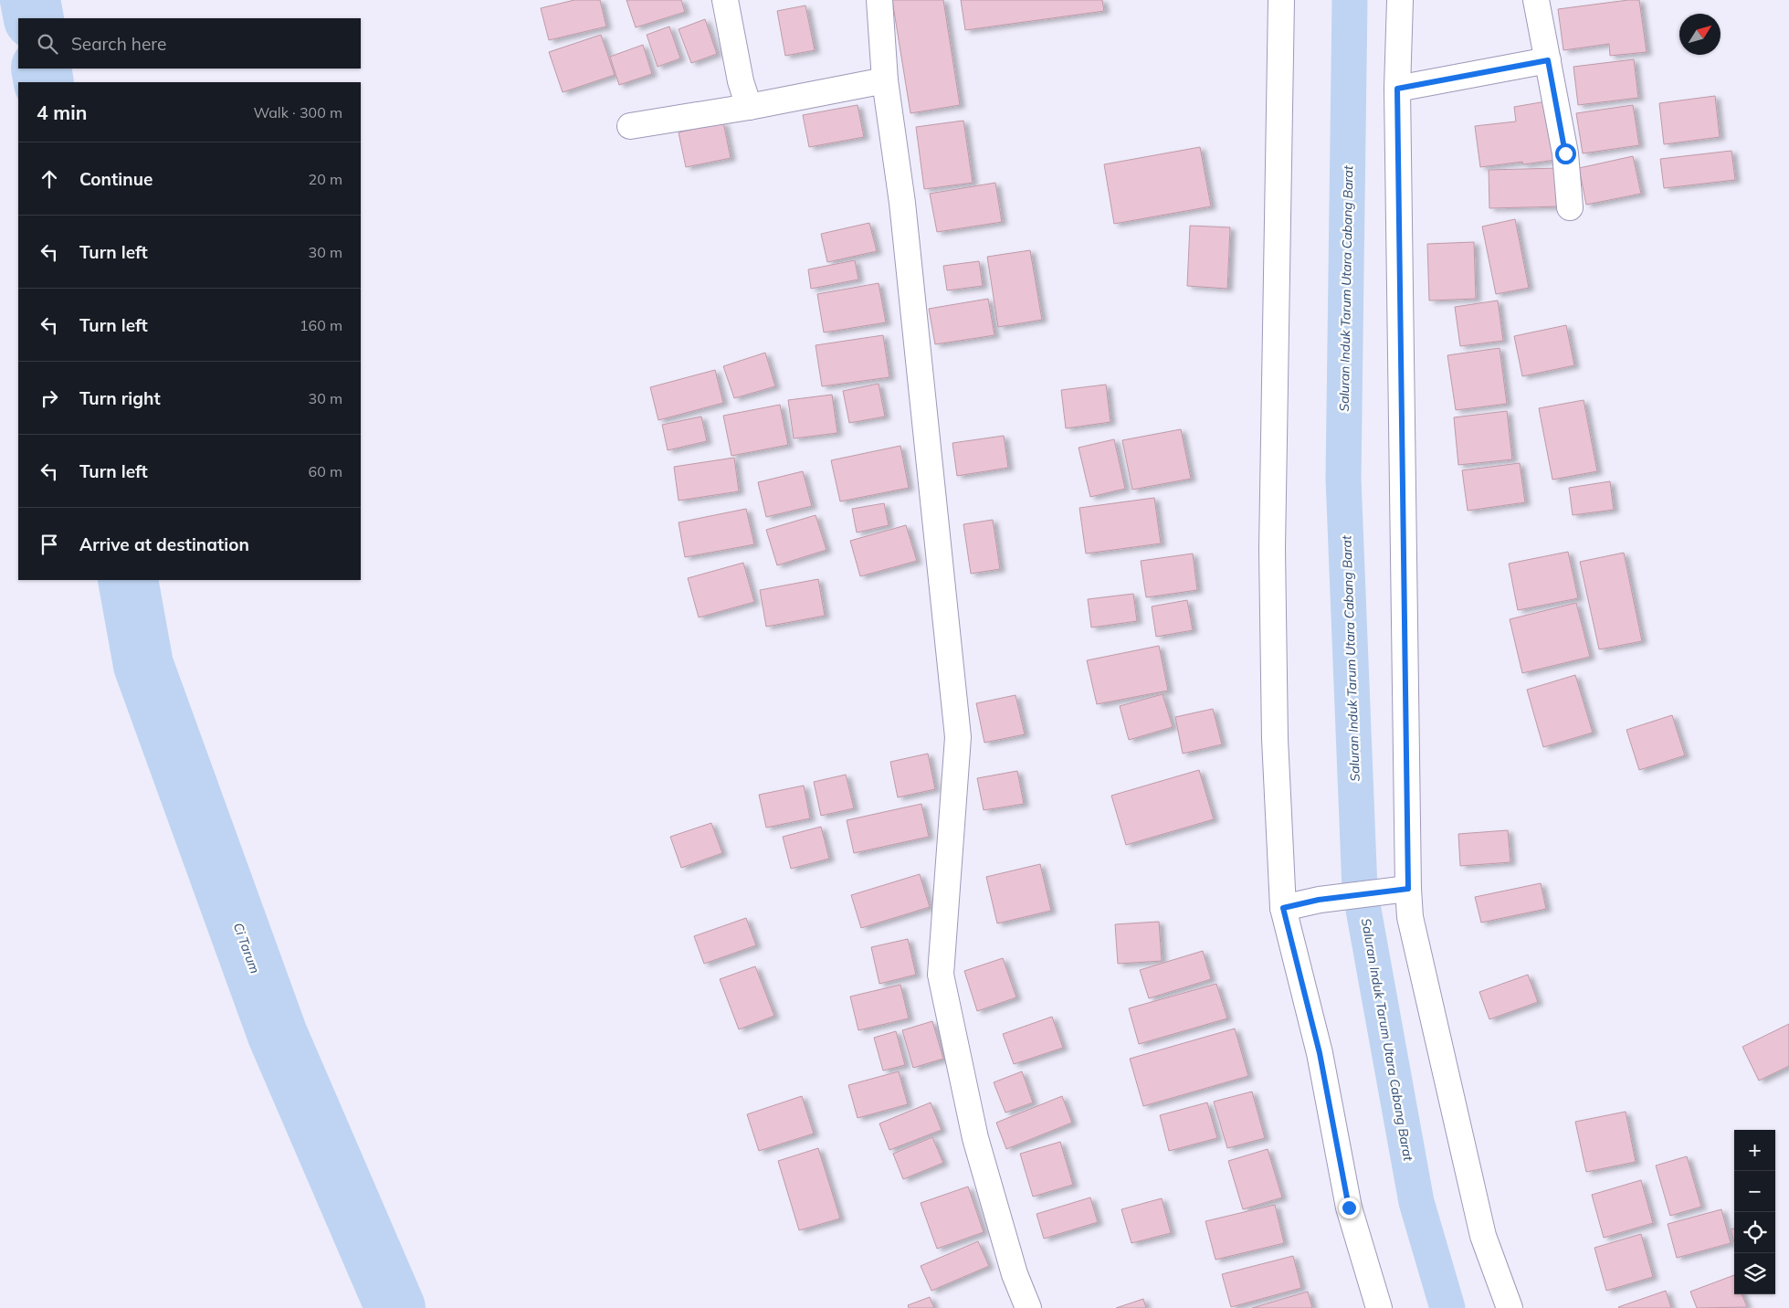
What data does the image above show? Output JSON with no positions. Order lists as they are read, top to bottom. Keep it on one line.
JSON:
{"water":["Saluran Induk Tarum Utara Cabang Barat","Ci Tarum"],"north":"top right","page":{"search":"Search here","heading":["4 min","Walk · 300 m"],"list":[["Continue","20 m"],["Turn left","30 m"],["Turn left","160 m"],["Turn right","30 m"],["Turn left","60 m"],"Arrive at destination"],"map_buttons":["+","−"]}}
